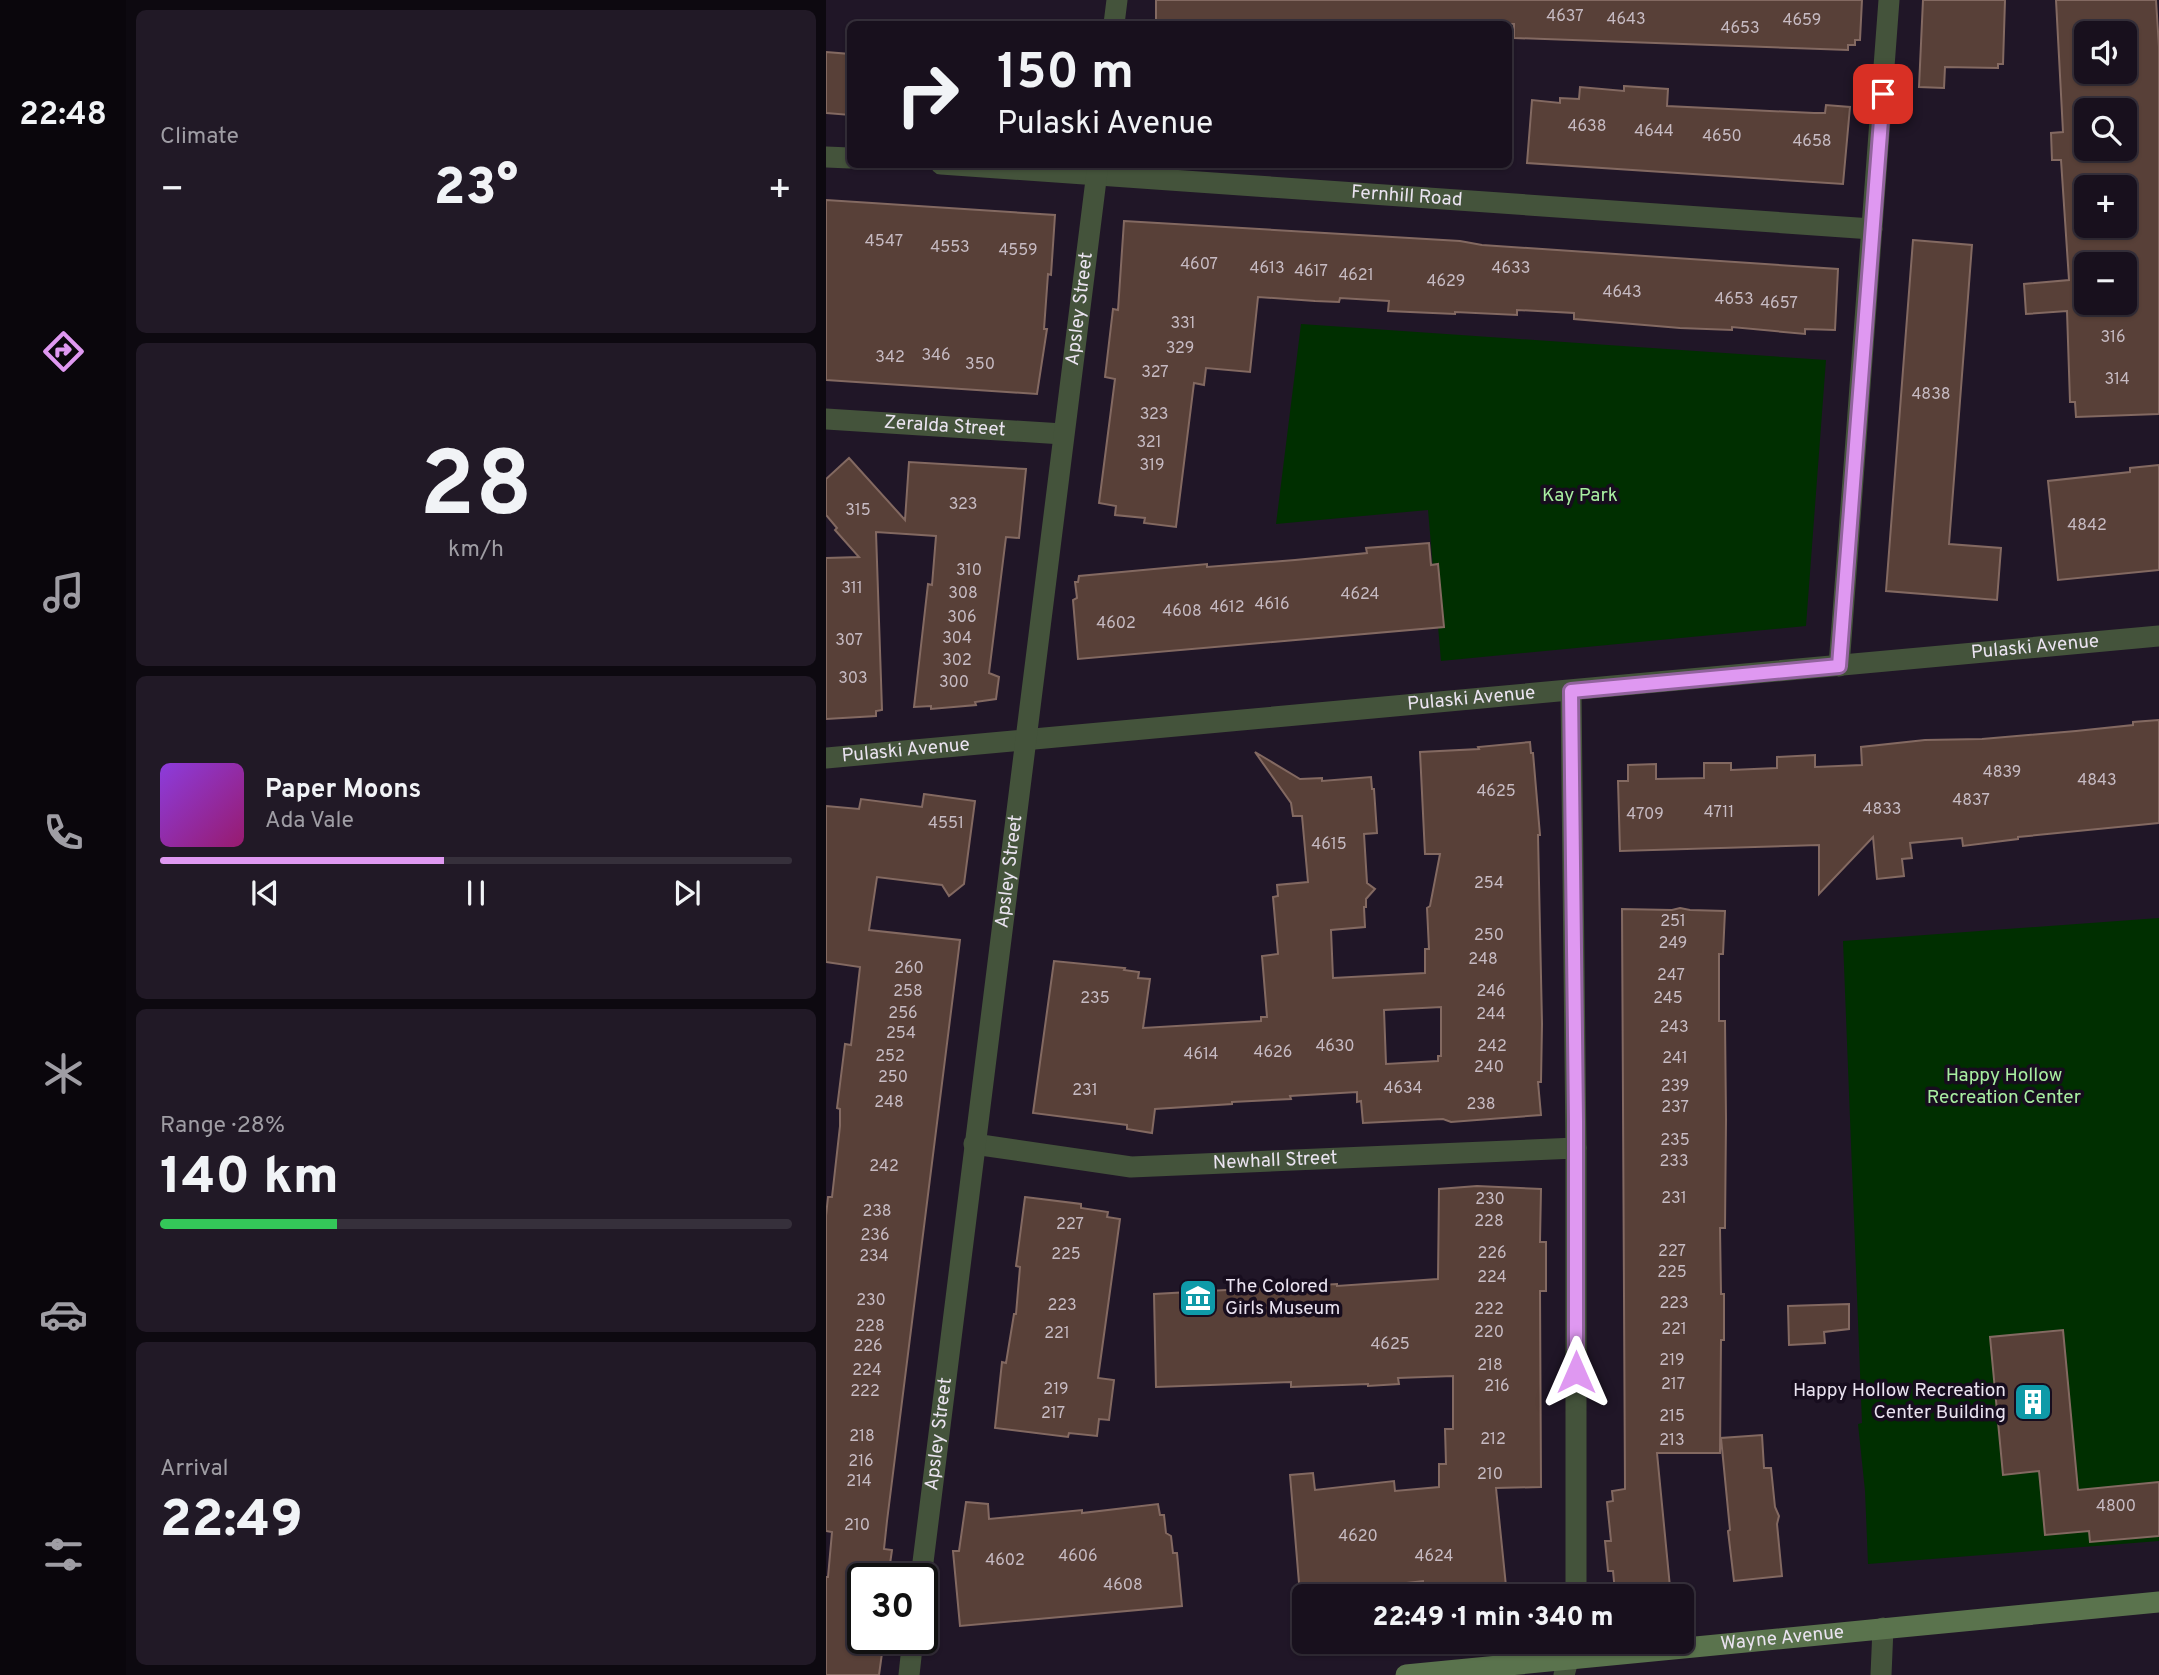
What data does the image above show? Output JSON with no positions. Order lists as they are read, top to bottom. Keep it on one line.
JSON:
{"streets":{"main road":["Wayne Avenue"],"street":["Fernhill Road","Apsley Street","Zeralda Street","Pulaski Avenue","Newhall Street"]},"crossings":[["Fernhill Road","Apsley Street"],["Apsley Street","Zeralda Street"],["Apsley Street","Pulaski Avenue"],["Apsley Street","Newhall Street"]],"parks":["Kay Park","Happy Hollow Recreation Center"],"places":{"museum":["The Colored Girls Museum"],"building":["Happy Hollow Recreation Center Building"]},"house_numbers":["4637","4643","4659","4653","4638","4644","4650","4658","4547","4553","4559","4607","4613","4633","4617","4621","4629","4643","4653","4657","331","316","329","346","342","350","327","314","4838","323","321","319","323","315","4842","310","311","308","4624","4616","4612","4608","306","4602","304","307","302","303","300","4839","4843","4625","4837","4833","4711","4709","4551","4615","254","251","250","249","248","260","247","258","246","235","245","256","244","243","254","4630","242","4626","4614","252","241","240","250","239","4634","231","248","238","237","235","233","242","231","230","238","228","227","236","227","226","225","234","225","224","230","223","223","222","228","221","220","221","4625","226","219","218","224","217","216","219","222","217","215","218","212","213","216","210","214","4800","210","4620","4606","4624","4602","4608"],"page":{"tabs":"22:48","tile":["Climate",["28","km/h"],["Range · 28%","140 km"],["Arrival","22:49"]],"map_buttons":["+","−"],"turn":["150 m","Pulaski Avenue"],"heat":["−","23°","+"],"song":["Paper Moons","Ada Vale"],"limit":"30","trip":"22:49 · 1 min · 340 m"}}
